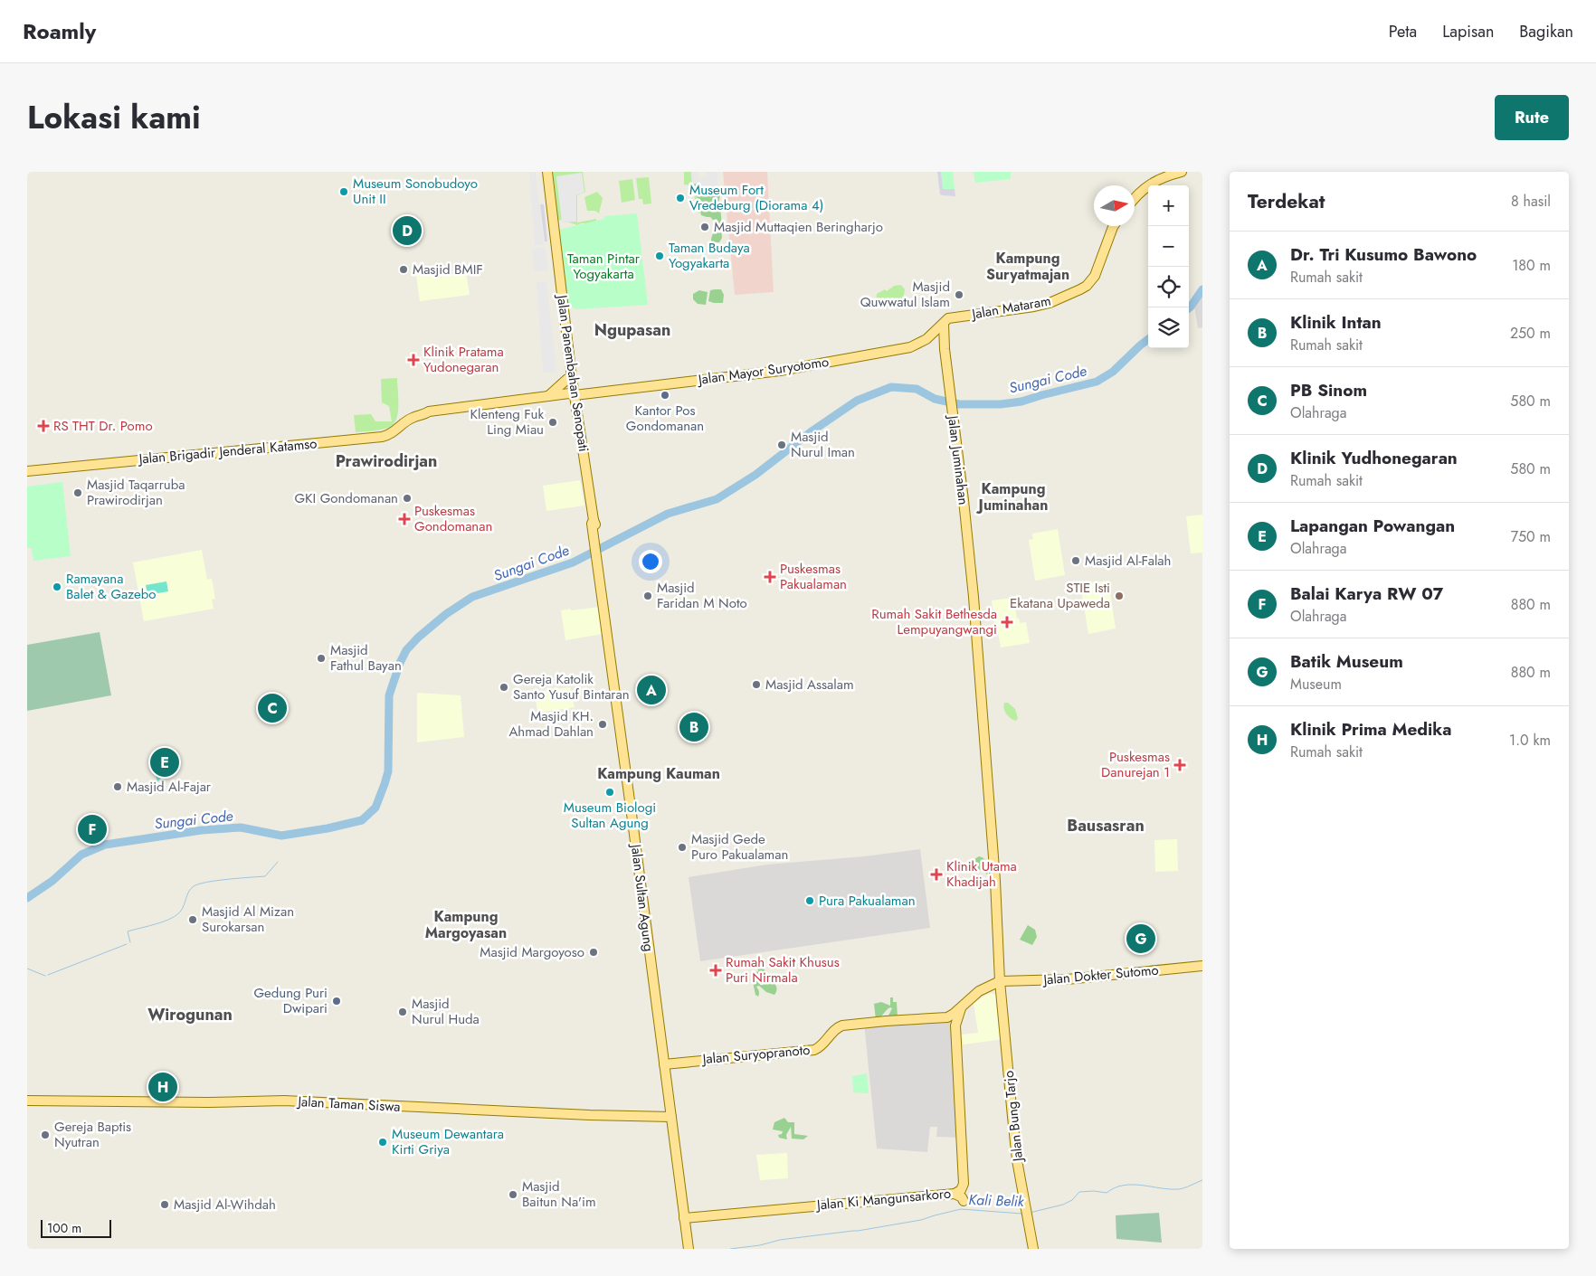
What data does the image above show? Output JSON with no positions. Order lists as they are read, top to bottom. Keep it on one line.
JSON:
{"streets":{"main road":["Jalan Mataram","Jalan Mayor Suryotomo","Jalan Panembahan Senopati","Jalan Brigadir Jenderal Katamso","Jalan Juminahan","Jalan Sultan Agung","Jalan Dokter Sutomo","Jalan Suryopranoto","Jalan Taman Siswa","Jalan Bung Tarjo","Jalan Ki Mangunsarkoro"]},"crossings":[["Jalan Mataram","Jalan Mayor Suryotomo"],["Jalan Mataram","Jalan Juminahan"],["Jalan Mayor Suryotomo","Jalan Panembahan Senopati"],["Jalan Mayor Suryotomo","Jalan Brigadir Jenderal Katamso"],["Jalan Mayor Suryotomo","Jalan Juminahan"],["Jalan Panembahan Senopati","Jalan Brigadir Jenderal Katamso"],["Jalan Panembahan Senopati","Jalan Sultan Agung"],["Jalan Juminahan","Jalan Dokter Sutomo"],["Jalan Juminahan","Jalan Bung Tarjo"],["Jalan Sultan Agung","Jalan Suryopranoto"],["Jalan Sultan Agung","Jalan Taman Siswa"],["Jalan Sultan Agung","Jalan Ki Mangunsarkoro"],["Jalan Dokter Sutomo","Jalan Bung Tarjo"]],"districts":["Kampung Suryatmajan","Ngupasan","Prawirodirjan","Kampung Juminahan","Kampung Kauman","Bausasran","Kampung Margoyasan","Wirogunan"],"water":["Sungai Code","Kali Belik"],"parks":["Taman Pintar Yogyakarta"],"places":{"other":["Museum Sonobudoyo Unit II","Museum Fort Vredeburg (Diorama 4)","Masjid Muttaqien Beringharjo","Taman Budaya Yogyakarta","Masjid BMIF","Masjid Quwwatul Islam","Kantor Pos Gondomanan","Klenteng Fuk Ling Miau","Masjid Nurul Iman","Masjid Taqarruba Prawirodirjan","GKI Gondomanan","Masjid Al-Falah","Ramayana Balet & Gazebo","Masjid Faridan M Noto","STIE Isti Ekatana Upaweda","Masjid Fathul Bayan","Masjid Assalam","Gereja Katolik Santo Yusuf Bintaran","Masjid KH. Ahmad Dahlan","Masjid Al-Fajar","Museum Biologi Sultan Agung","Masjid Gede Puro Pakualaman","Pura Pakualaman","Masjid Al Mizan Surokarsan","Masjid Margoyoso","Gedung Puri Dwipari","Masjid Nurul Huda","Gereja Baptis Nyutran","Museum Dewantara Kirti Griya","Masjid Baitun Na'im","Masjid Al-Wihdah"],"health":["Klinik Pratama Yudonegaran","RS THT Dr. Pomo","Puskesmas Gondomanan","Puskesmas Pakualaman","Rumah Sakit Bethesda Lempuyangwangi","Puskesmas Danurejan 1","Klinik Utama Khadijah","Rumah Sakit Khusus Puri Nirmala"]},"scale_bar":"100 m","north":"right","page":{"header":"Roamly","nav":["Peta","Lapisan","Bagikan"],"title":"Lokasi kami","buttons":"Rute","heading":["Terdekat","8 hasil"],"map_buttons":["+","−"],"pins":["D","A","C","B","E","F","G","H"],"list":[{"mark":"A","name":"Dr. Tri Kusumo Bawono","note":"Rumah sakit","value":"180 m"},{"mark":"B","name":"Klinik Intan","note":"Rumah sakit","value":"250 m"},{"mark":"C","name":"PB Sinom","note":"Olahraga","value":"580 m"},{"mark":"D","name":"Klinik Yudhonegaran","note":"Rumah sakit","value":"580 m"},{"mark":"E","name":"Lapangan Powangan","note":"Olahraga","value":"750 m"},{"mark":"F","name":"Balai Karya RW 07","note":"Olahraga","value":"880 m"},{"mark":"G","name":"Batik Museum","note":"Museum","value":"880 m"},{"mark":"H","name":"Klinik Prima Medika","note":"Rumah sakit","value":"1.0 km"}],"scale":"100 m"}}
